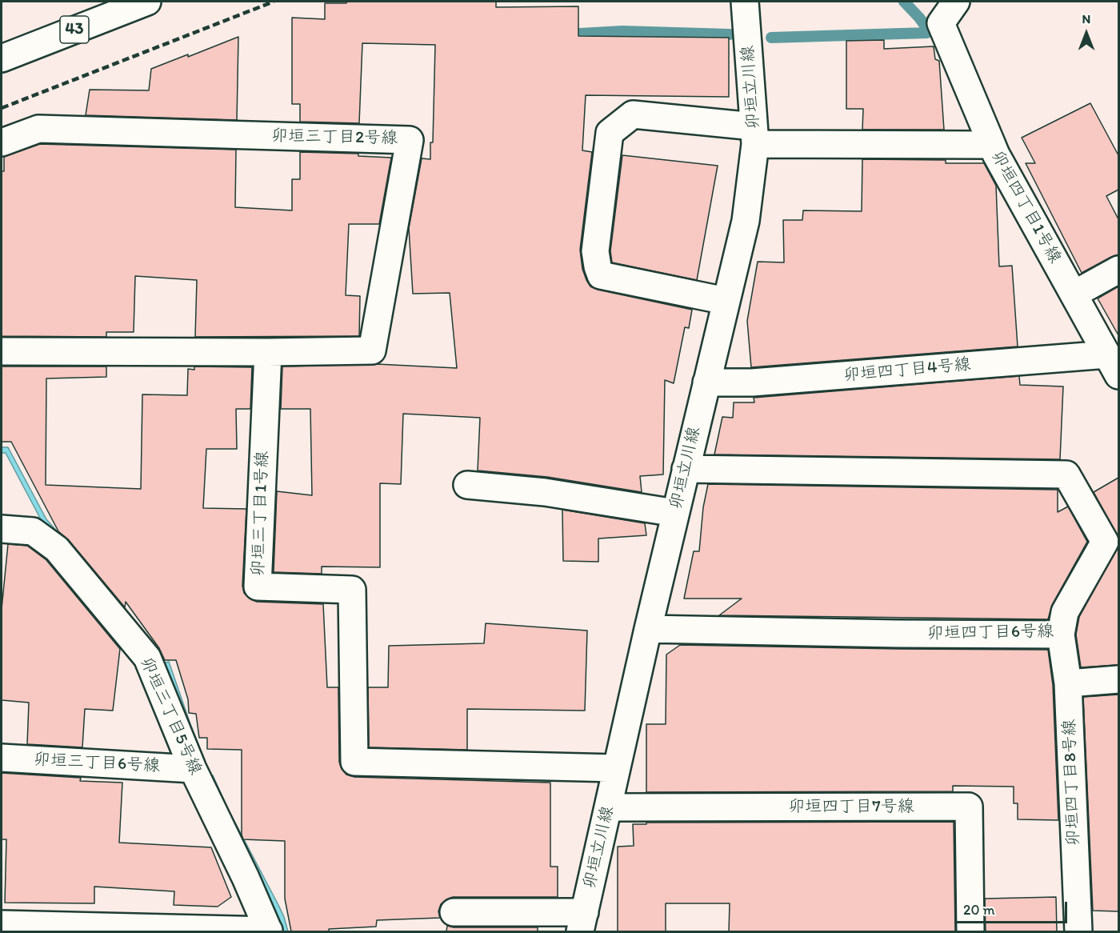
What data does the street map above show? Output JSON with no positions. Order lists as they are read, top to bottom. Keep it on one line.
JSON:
{"streets":{"street":["43","卯垣立川線","卯垣三丁目2号線","卯垣四丁目1号線","卯垣四丁目4号線","卯垣三丁目1号線","卯垣四丁目6号線","卯垣三丁目5号線","卯垣三丁目6号線","卯垣四丁目8号線","卯垣四丁目7号線"]},"crossings":[["卯垣立川線","卯垣四丁目1号線"],["卯垣立川線","卯垣四丁目4号線"],["卯垣立川線","卯垣三丁目1号線"],["卯垣立川線","卯垣四丁目6号線"],["卯垣立川線","卯垣四丁目7号線"],["卯垣三丁目2号線","卯垣三丁目1号線"],["卯垣四丁目1号線","卯垣四丁目4号線"],["卯垣四丁目6号線","卯垣四丁目8号線"],["卯垣三丁目5号線","卯垣三丁目6号線"]],"scale_bar":"20 m","north":"top"}
